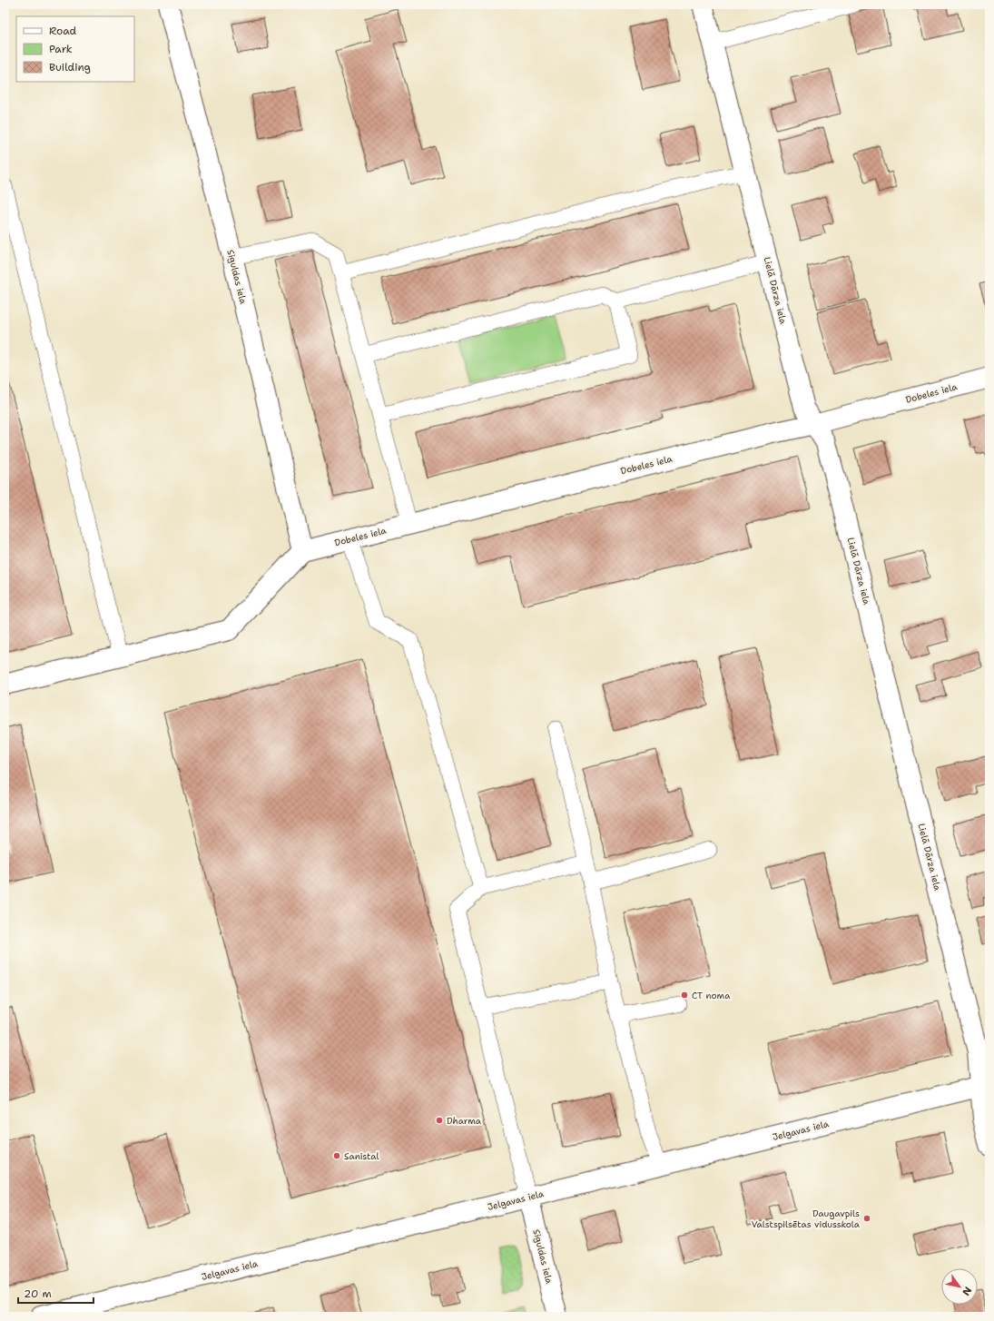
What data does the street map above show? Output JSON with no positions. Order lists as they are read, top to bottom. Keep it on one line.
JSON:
{"streets":{"street":["Siguldas iela","Lielā Dārza iela","Dobeles iela","Jelgavas iela"]},"crossings":[["Siguldas iela","Dobeles iela"],["Siguldas iela","Jelgavas iela"],["Lielā Dārza iela","Dobeles iela"],["Lielā Dārza iela","Jelgavas iela"]],"places":["CT noma","Dharma","Sanistal","Daugavpils Valstspilsētas vidusskola"],"legend":["Road","Park","Building"],"scale_bar":"20 m","north":"bottom right"}
